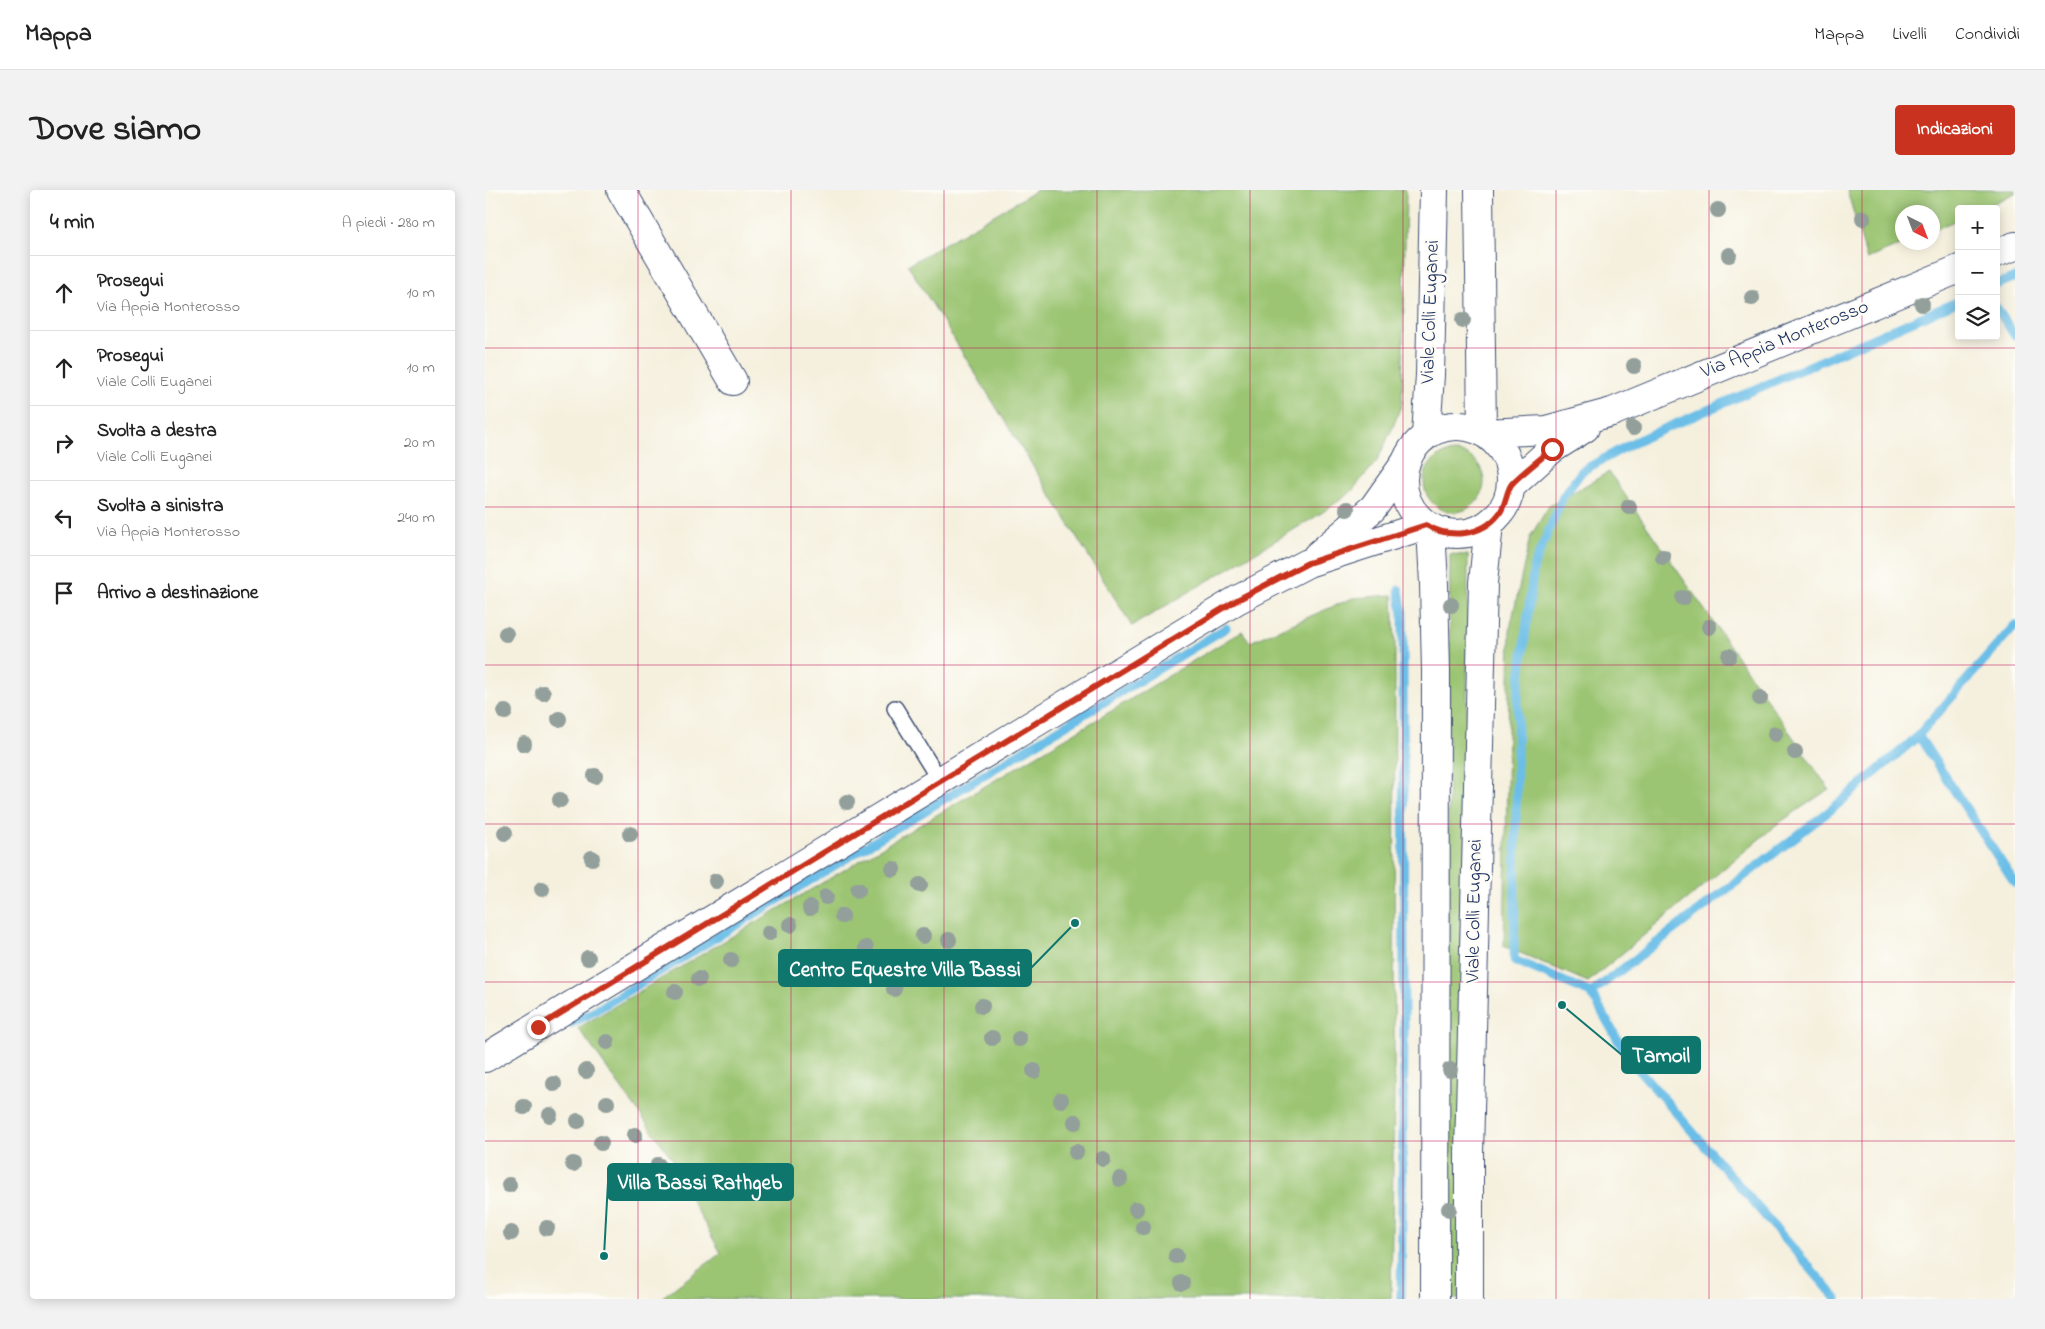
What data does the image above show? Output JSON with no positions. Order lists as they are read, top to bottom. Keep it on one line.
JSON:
{"streets":{"main road":["Viale Colli Euganei","Via Appia Monterosso"]},"crossings":[["Viale Colli Euganei","Via Appia Monterosso"]],"places":["Centro Equestre Villa Bassi","Tamoil","Villa Bassi Rathgeb"],"north":"bottom right","page":{"header":"Mappa","nav":["Mappa","Livelli","Condividi"],"title":"Dove siamo","buttons":"Indicazioni","heading":["4 min","A piedi · 280 m"],"map_buttons":["+","−"],"list":[["Prosegui","Via Appia Monterosso","10 m"],["Prosegui","Viale Colli Euganei","10 m"],["Svolta a destra","Viale Colli Euganei","20 m"],["Svolta a sinistra","Via Appia Monterosso","240 m"],"Arrivo a destinazione"]}}
